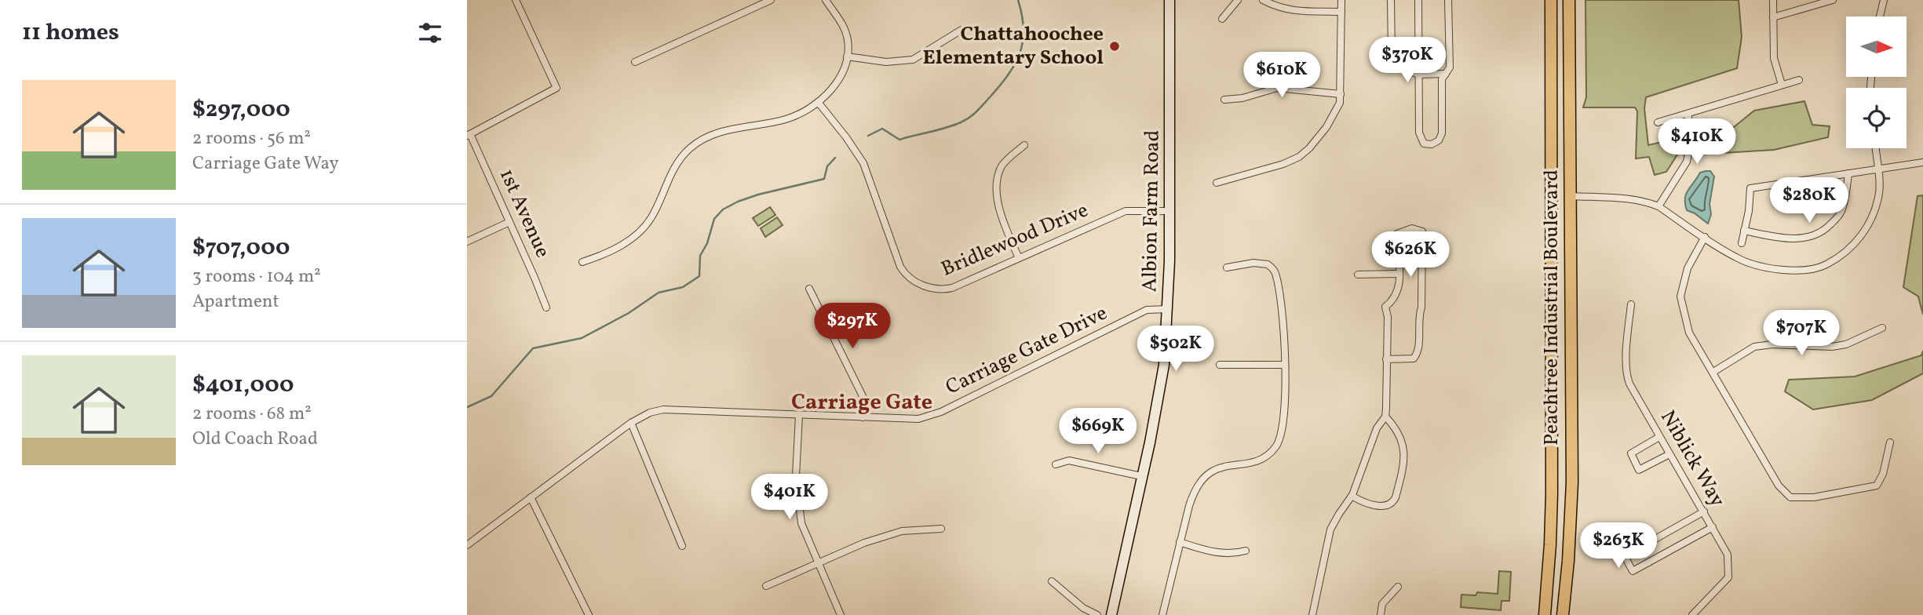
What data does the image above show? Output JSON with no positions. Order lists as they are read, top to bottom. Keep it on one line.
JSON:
{"streets":{"highway":["Peachtree Industrial Boulevard"],"street":["Albion Farm Road","1st Avenue","Bridlewood Drive","Carriage Gate Drive","Niblick Way"]},"crossings":[["Albion Farm Road","Bridlewood Drive"],["Albion Farm Road","Carriage Gate Drive"]],"districts":["Carriage Gate"],"places":["Chattahoochee Elementary School"],"north":"right","page":{"heading":"11 homes","price":["$370K","$610K","$410K","$280K","$626K","$297K","$707K","$502K","$669K","$401K","$263K"],"list":[{"name":"$297,000","note":"2 rooms · 56 m² · Carriage Gate Way"},{"name":"$707,000","note":"3 rooms · 104 m² · Apartment"},{"name":"$401,000","note":"2 rooms · 68 m² · Old Coach Road"}]}}
